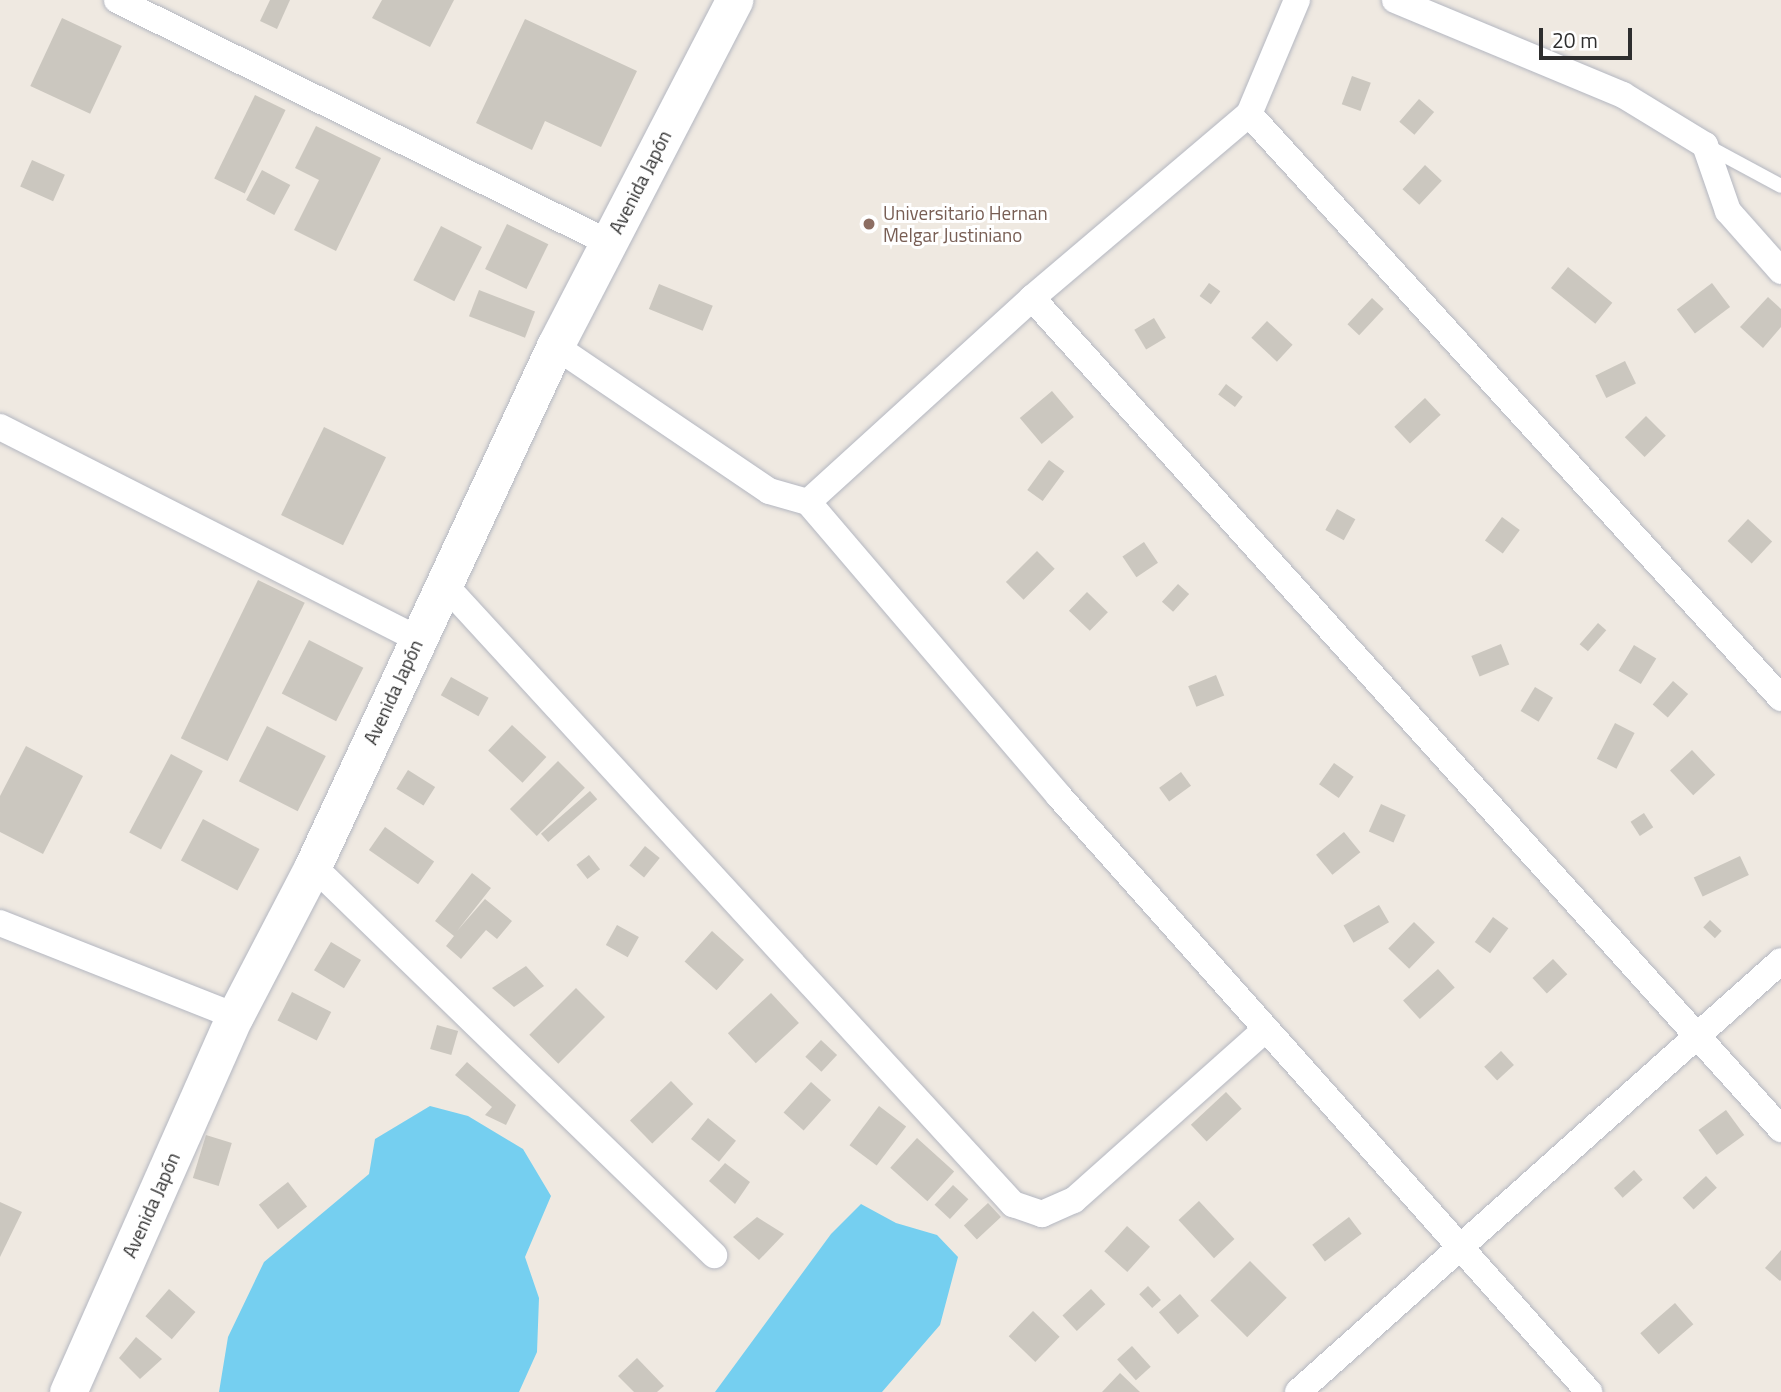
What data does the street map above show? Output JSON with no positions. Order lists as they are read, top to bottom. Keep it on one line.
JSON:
{"streets":{"street":["Avenida Japón"]},"places":["Universitario Hernan Melgar Justiniano"],"scale_bar":"20 m"}
